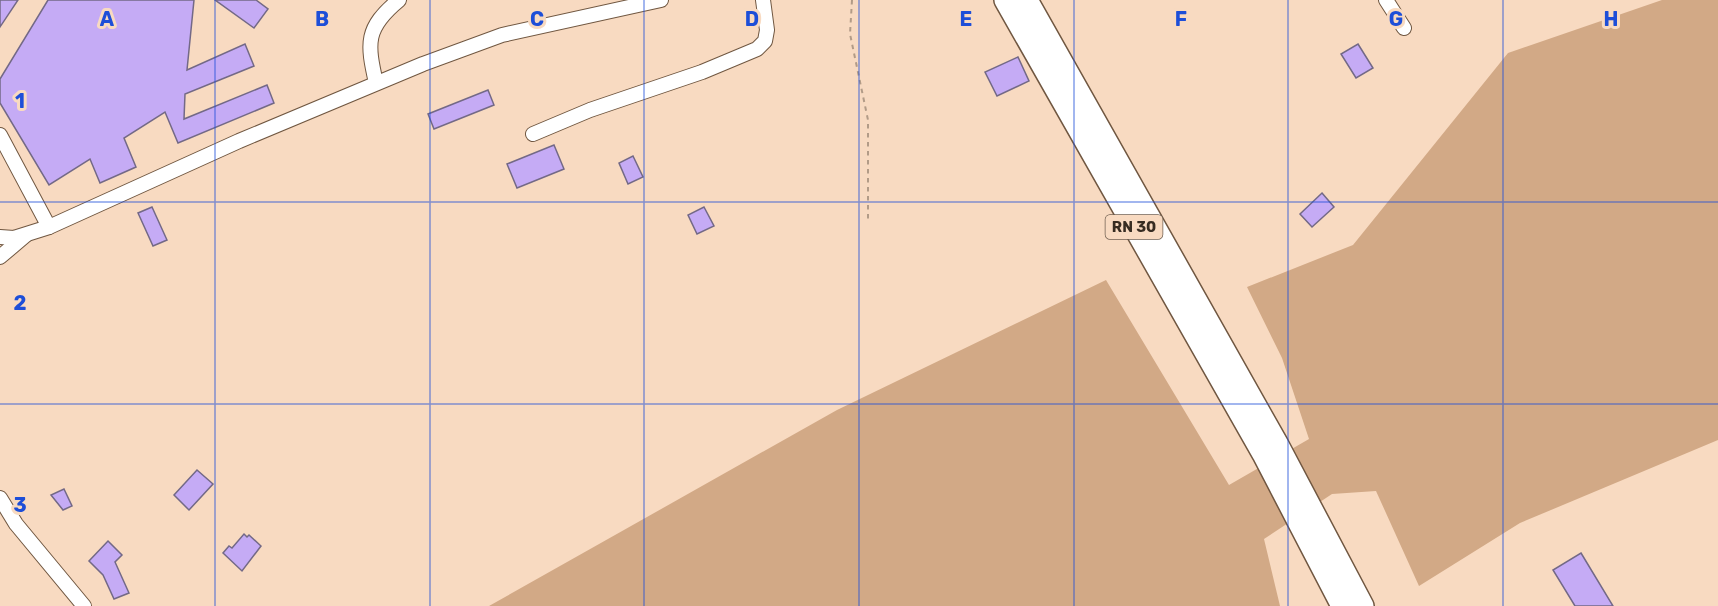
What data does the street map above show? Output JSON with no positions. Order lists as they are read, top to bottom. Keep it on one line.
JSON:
{"streets":{"main road":["RN 30"]},"grid":{"columns":["A","B","C","D","E","F","G","H"],"rows":["1","2","3"]}}
